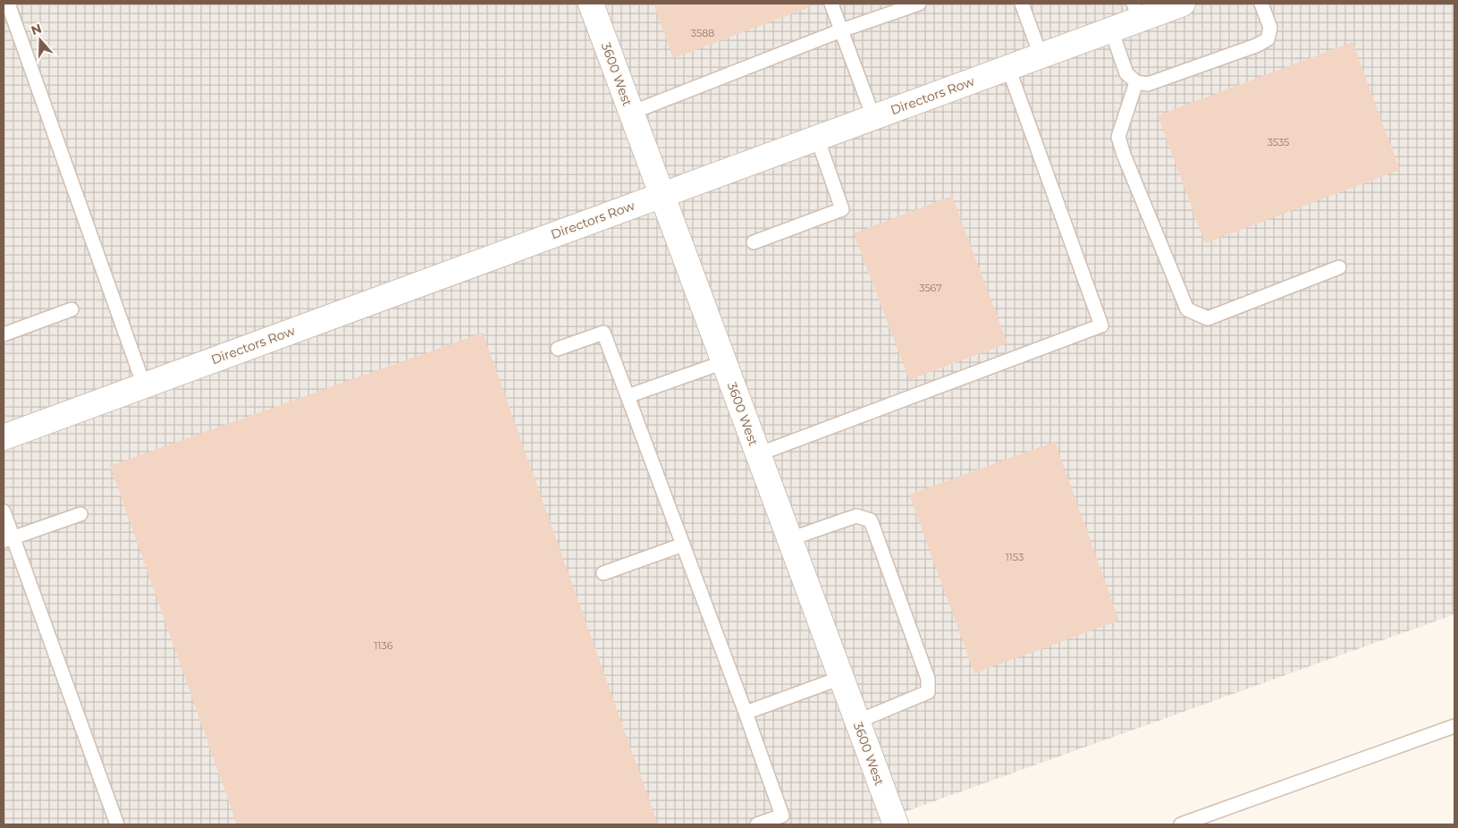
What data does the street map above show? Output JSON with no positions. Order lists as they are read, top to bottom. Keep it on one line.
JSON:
{"streets":{"street":["3600 West","Directors Row"]},"crossings":[["3600 West","Directors Row"]],"house_numbers":["3588","3535","3567","1153","1136"],"north":"top"}
